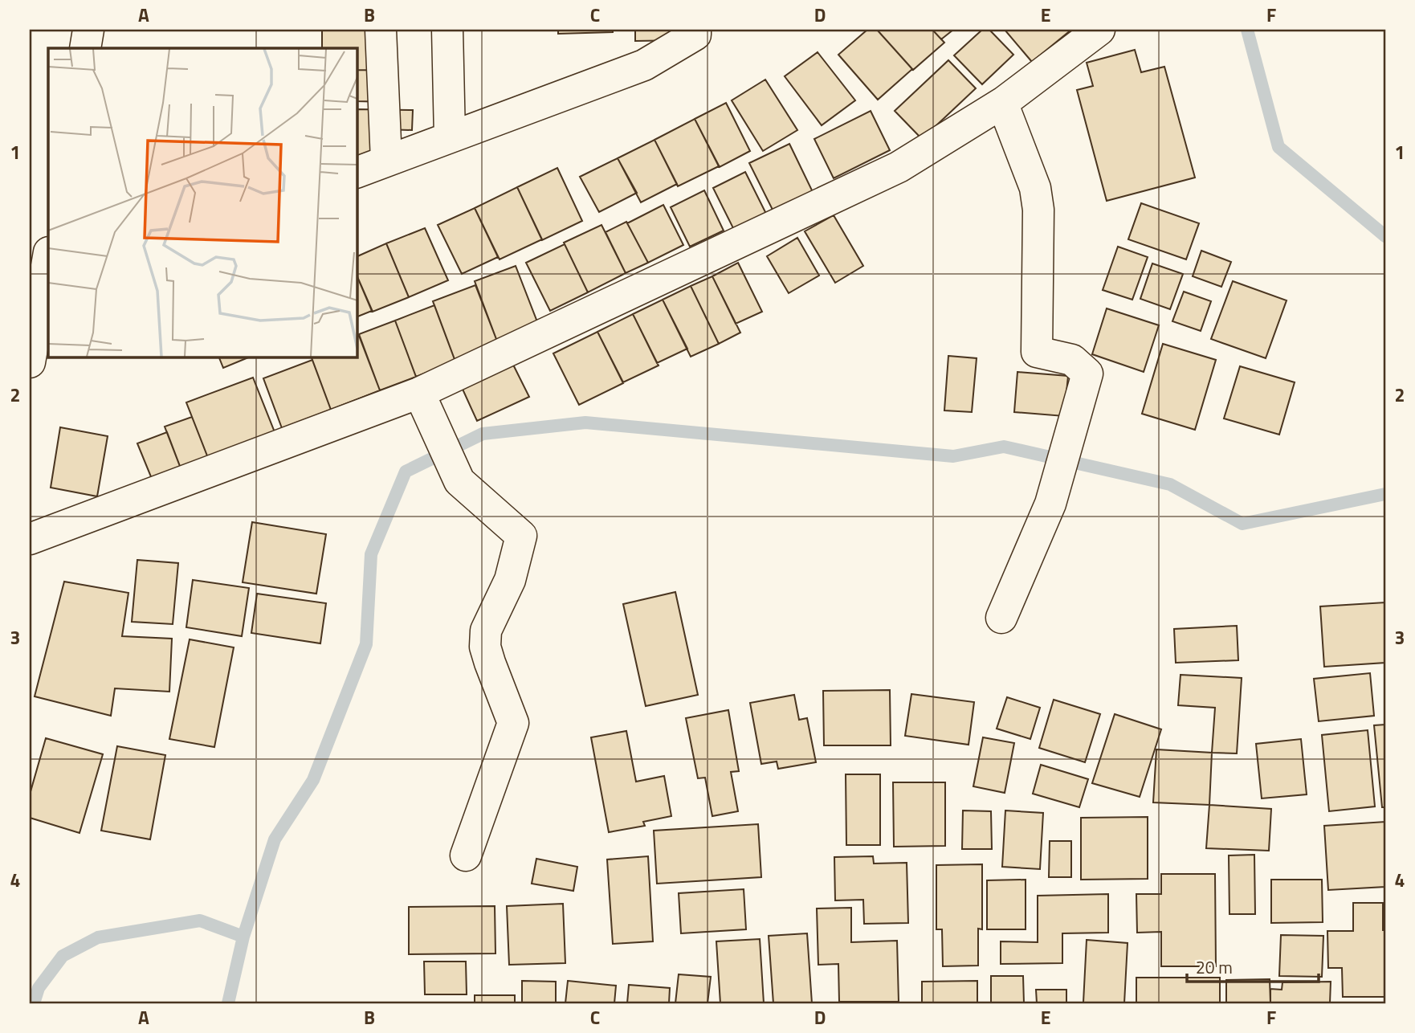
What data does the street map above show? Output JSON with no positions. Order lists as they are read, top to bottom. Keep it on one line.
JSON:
{"scale_bar":"20 m","grid":{"columns":["A","B","C","D","E","F"],"rows":["1","2","3","4"]}}
